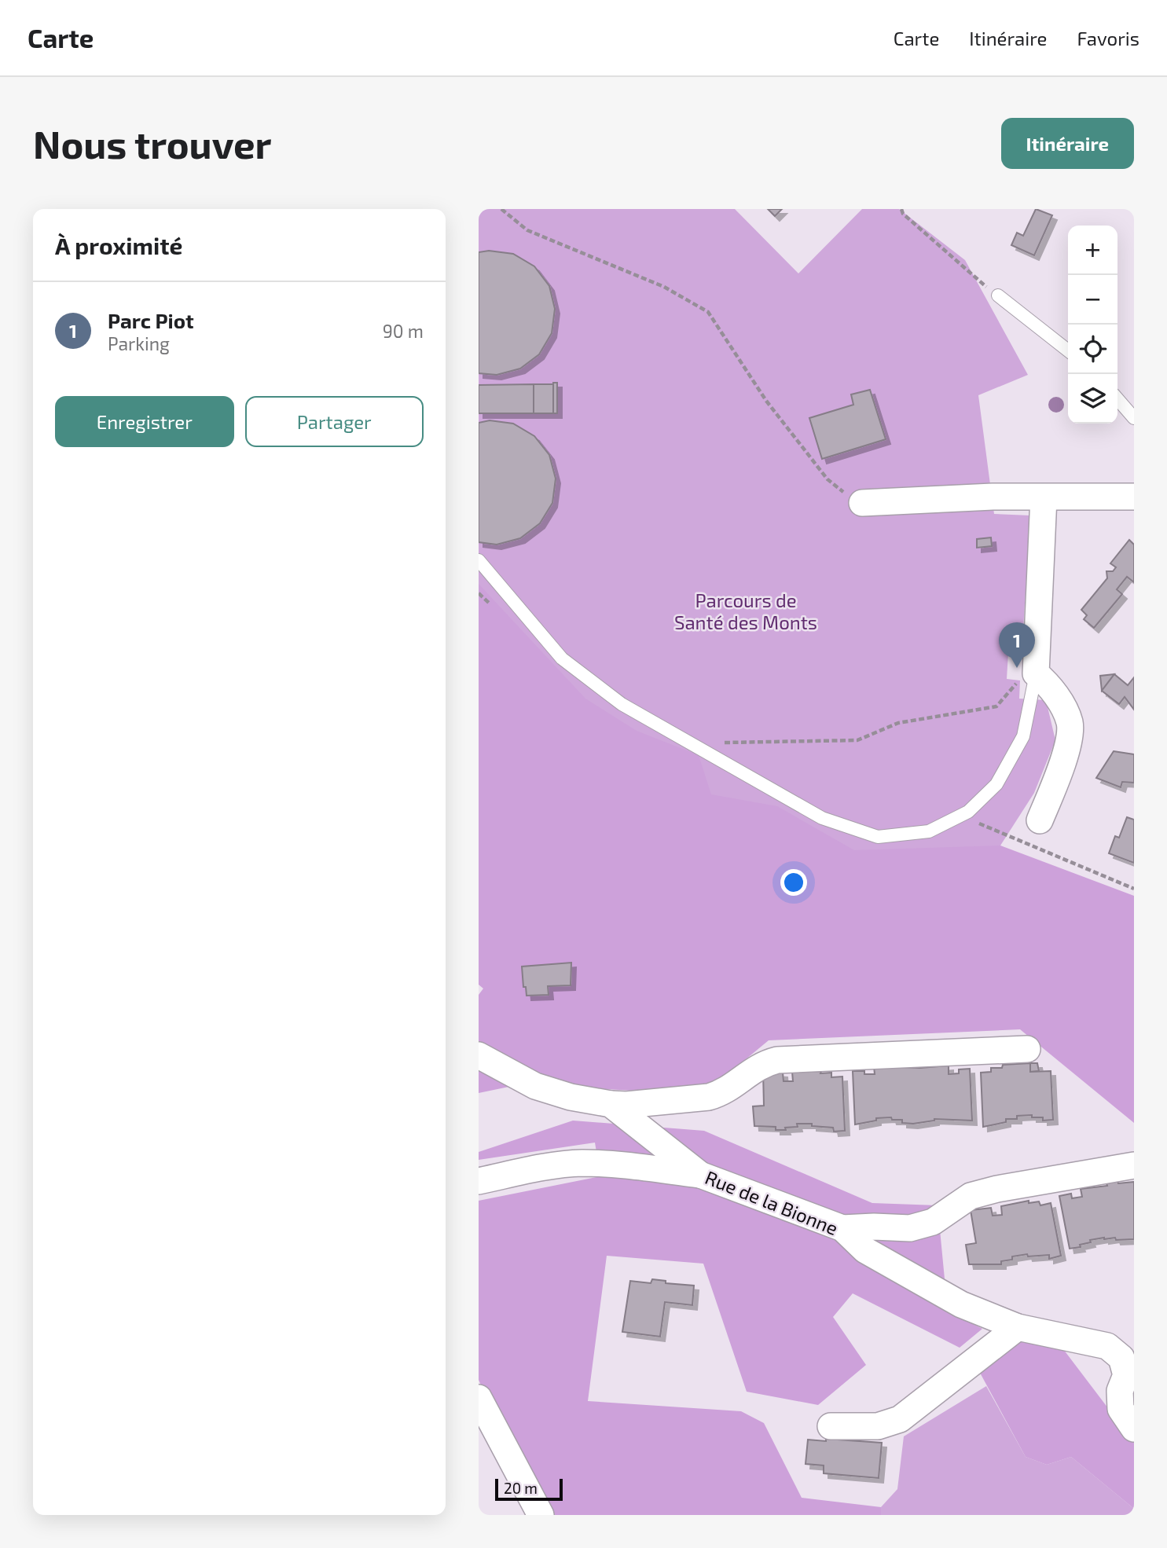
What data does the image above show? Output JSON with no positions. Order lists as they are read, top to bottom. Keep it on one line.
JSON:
{"streets":{"street":["Rue de la Bionne"]},"parks":["Parcours de Santé des Monts"],"scale_bar":"20 m","page":{"header":"Carte","nav":["Carte","Itinéraire","Favoris"],"buttons":["Itinéraire",["Enregistrer","Partager"]],"title":"Nous trouver","heading":"À proximité","map_buttons":["+","−"],"list":[{"mark":"1","name":"Parc Piot","note":"Parking","value":"90 m"}],"pins":"1","scale":"20 m"}}
